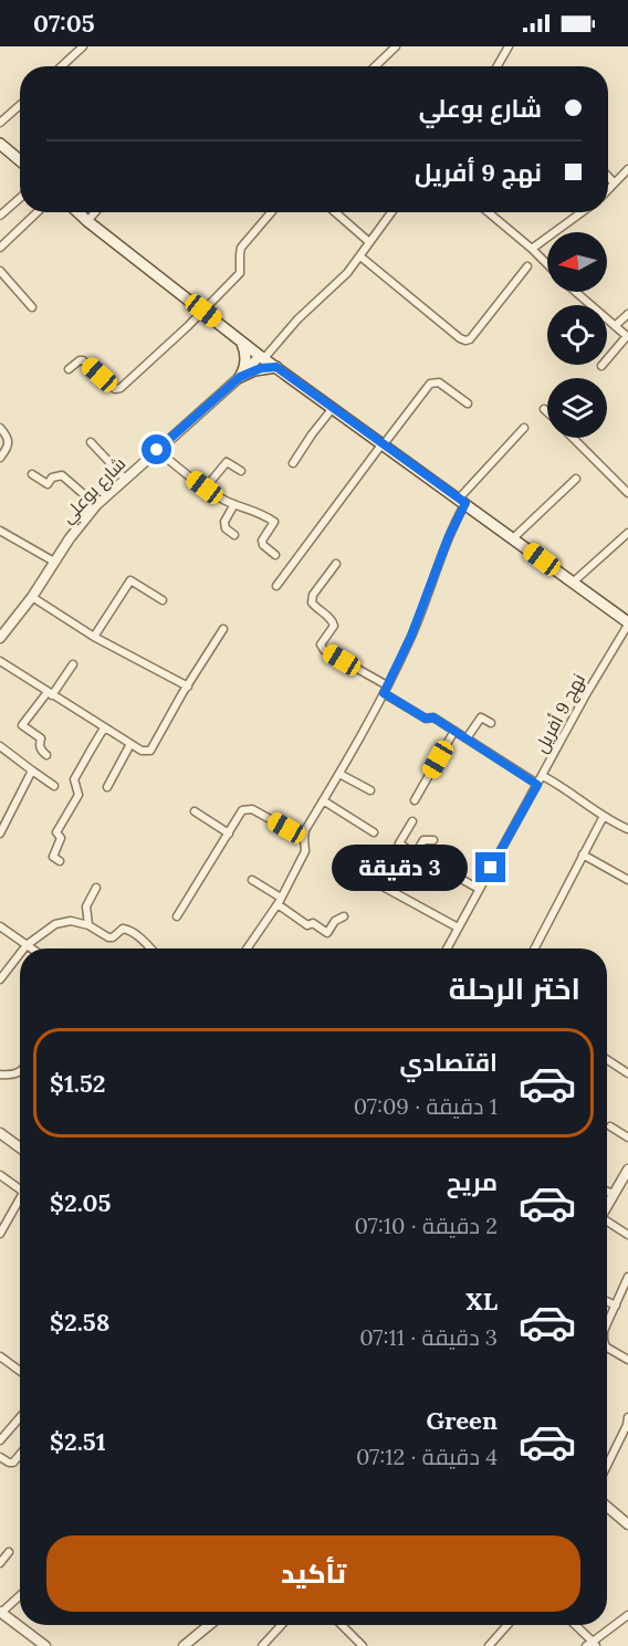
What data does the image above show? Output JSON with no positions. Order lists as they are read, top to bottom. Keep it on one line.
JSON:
{"streets":{"street":["شارع بوعلي","نهج 9 أفريل"]},"north":"left","page":{"status":"07:05","banner":["شارع بوعلي","نهج 9 أفريل"],"bubble":"3 دقيقة","heading":"اختر الرحلة","list":[{"name":"اقتصادي","note":"1 دقيقة · 07:09","value":"$1.52"},{"name":"مريح","note":"2 دقيقة · 07:10","value":"$2.05"},{"name":"XL","note":"3 دقيقة · 07:11","value":"$2.58"},{"name":"Green","note":"4 دقيقة · 07:12","value":"$2.51"}],"buttons":"تأكيد"}}
